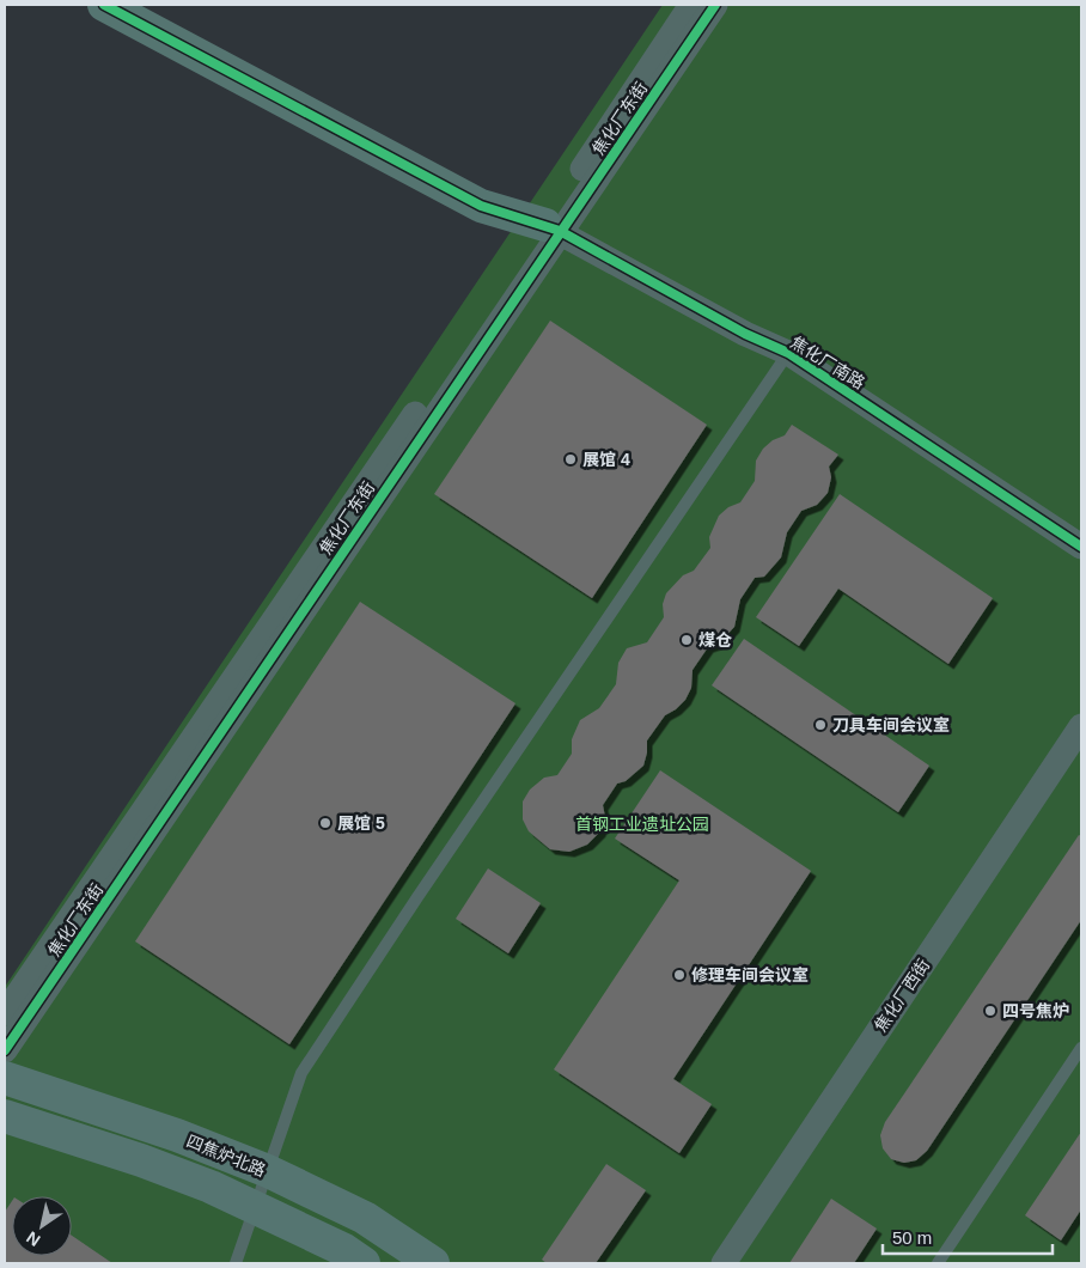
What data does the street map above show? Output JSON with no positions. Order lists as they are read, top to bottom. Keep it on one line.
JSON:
{"streets":{"main road":["四焦炉北路"],"street":["焦化厂东街","焦化厂南路","焦化厂西街"]},"crossings":[["焦化厂东街","焦化厂南路"]],"parks":["首钢工业遗址公园"],"places":["展馆 4","煤仓","刀具车间会议室","展馆 5","修理车间会议室","四号焦炉"],"scale_bar":"50 m","north":"bottom left"}
